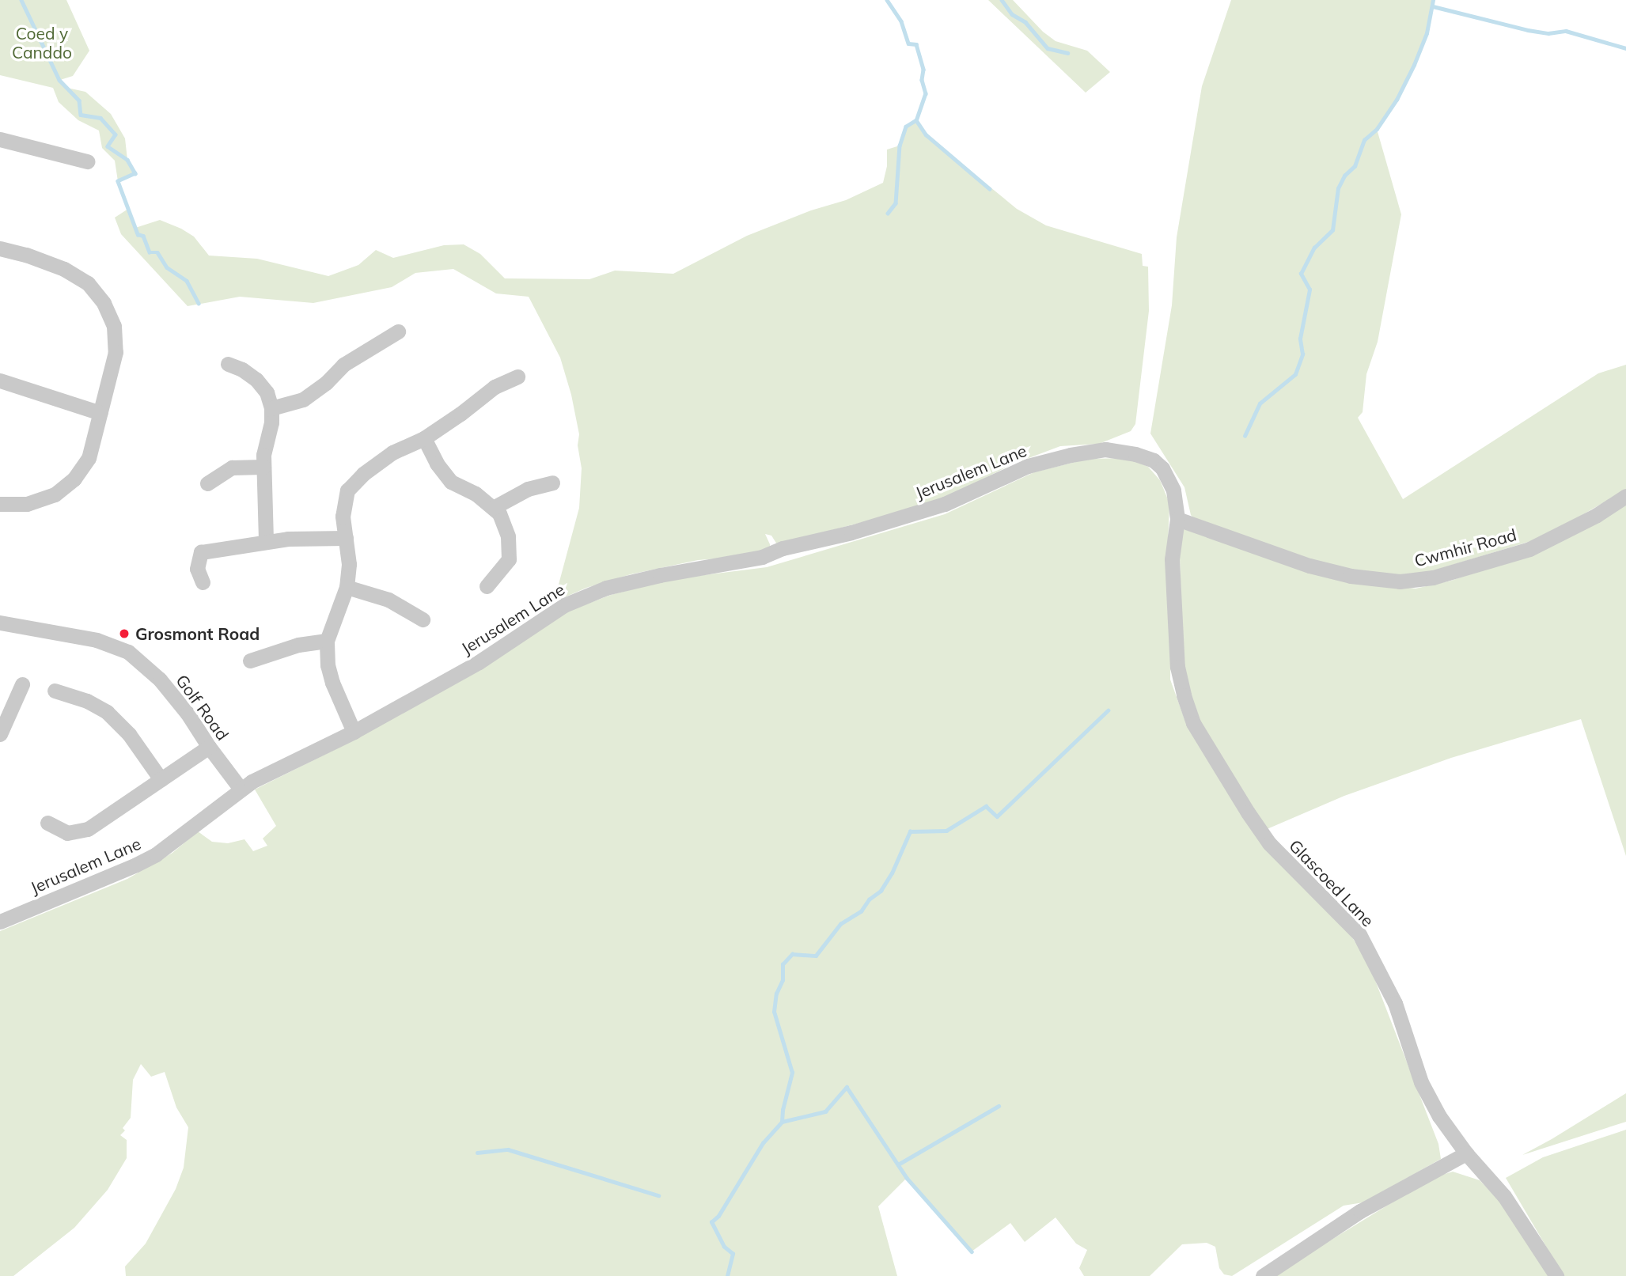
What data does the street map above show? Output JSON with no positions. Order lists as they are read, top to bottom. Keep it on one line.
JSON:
{"streets":{"street":["Jerusalem Lane","Cwmhir Road","Golf Road","Glascoed Lane"]},"crossings":[["Jerusalem Lane","Cwmhir Road"],["Jerusalem Lane","Golf Road"],["Jerusalem Lane","Glascoed Lane"],["Cwmhir Road","Glascoed Lane"]],"parks":["Coed y Canddo"],"places":["Grosmont Road"]}
